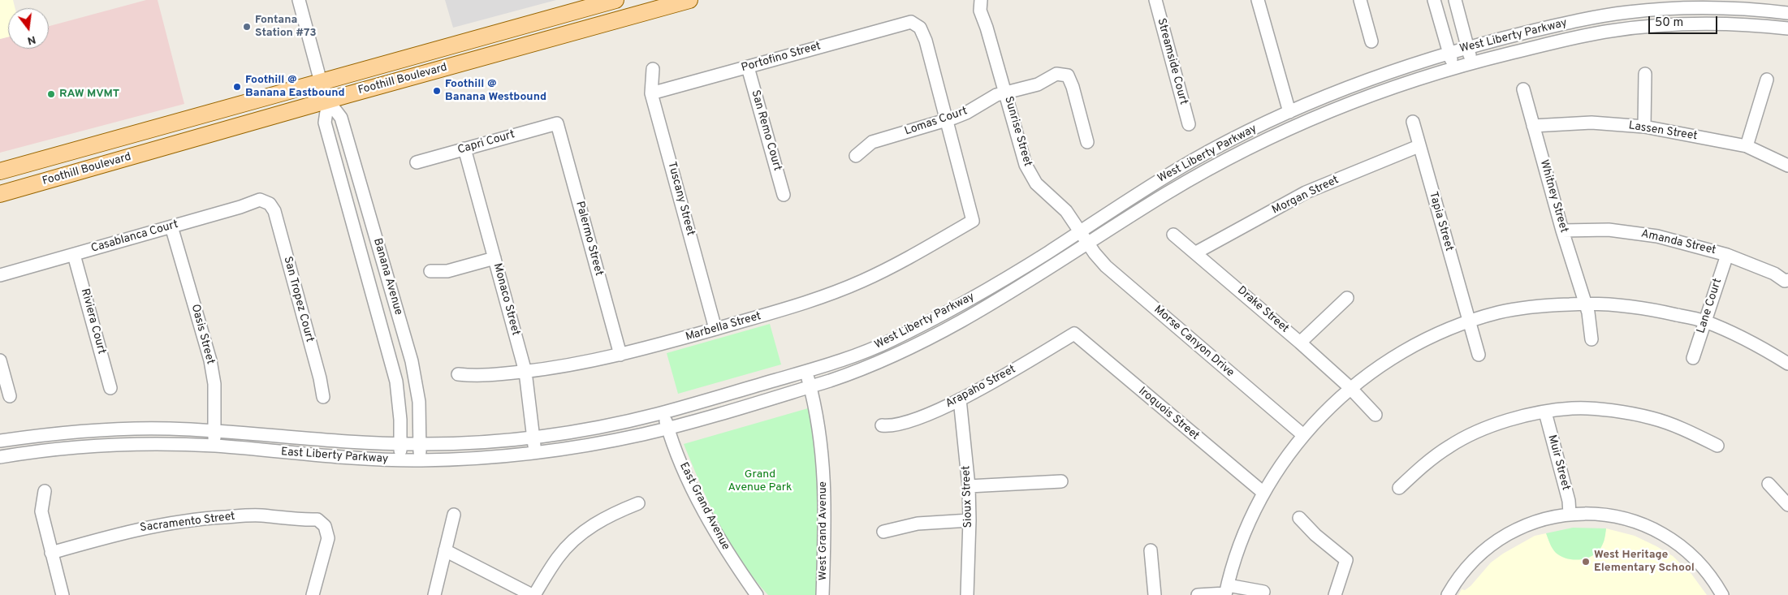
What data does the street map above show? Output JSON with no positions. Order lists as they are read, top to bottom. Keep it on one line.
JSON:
{"streets":{"main road":["Foothill Boulevard"],"street":["West Liberty Parkway","Portofino Street","Streamside Court","Lomas Court","San Remo Court","Sunrise Street","Lassen Street","Capri Court","Morgan Street","Whitney Street","Tuscany Street","Tapia Street","Casablanca Court","Palermo Street","Amanda Street","Banana Avenue","San Tropez Court","Monaco Street","Lane Court","Drake Street","Riviera Court","Marbella Street","Oasis Street","Morse Canyon Drive","Arapaho Street","Iroquois Street","East Liberty Parkway","Muir Street","Sioux Street","East Grand Avenue","Sacramento Street","West Grand Avenue"]},"crossings":[["West Liberty Parkway","Sunrise Street"],["West Liberty Parkway","Morse Canyon Drive"],["West Liberty Parkway","East Liberty Parkway"],["West Liberty Parkway","East Grand Avenue"],["West Liberty Parkway","West Grand Avenue"],["Portofino Street","Lomas Court"],["Portofino Street","San Remo Court"],["Portofino Street","Tuscany Street"],["Portofino Street","Marbella Street"],["Foothill Boulevard","Banana Avenue"],["Lomas Court","Sunrise Street"],["Lomas Court","Marbella Street"],["Sunrise Street","Morse Canyon Drive"],["Lassen Street","Whitney Street"],["Capri Court","Palermo Street"],["Capri Court","Monaco Street"],["Morgan Street","Tapia Street"],["Morgan Street","Drake Street"],["Whitney Street","Amanda Street"],["Tuscany Street","Marbella Street"],["Casablanca Court","San Tropez Court"],["Casablanca Court","Riviera Court"],["Casablanca Court","Oasis Street"],["Palermo Street","Marbella Street"],["Amanda Street","Lane Court"],["Banana Avenue","East Liberty Parkway"],["Monaco Street","Marbella Street"],["Monaco Street","East Liberty Parkway"],["Oasis Street","East Liberty Parkway"],["Arapaho Street","Iroquois Street"],["Arapaho Street","Sioux Street"],["East Liberty Parkway","East Grand Avenue"]],"parks":["Grand Avenue Park"],"places":["Fontana Station #73","Foothill @ Banana Eastbound","Foothill @ Banana Westbound","RAW MVMT","West Heritage Elementary School"],"scale_bar":"50 m","north":"bottom"}
